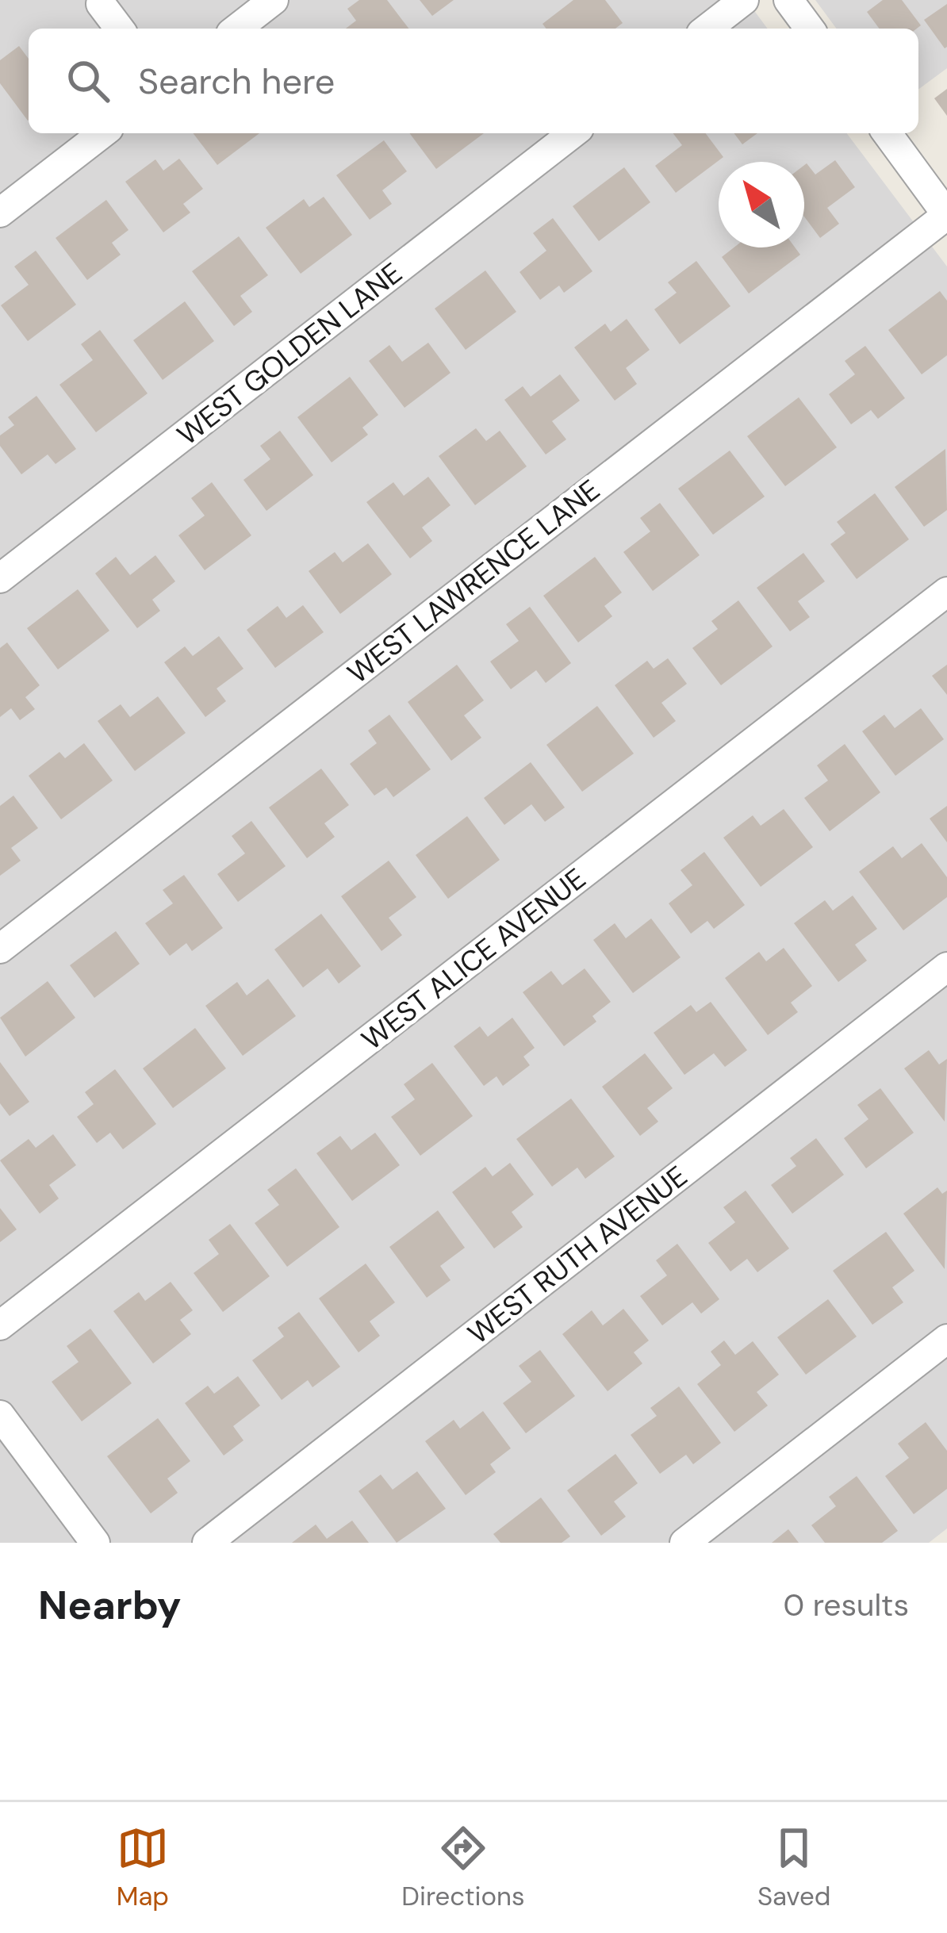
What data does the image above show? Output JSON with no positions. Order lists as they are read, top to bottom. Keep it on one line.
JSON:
{"streets":{"street":["WEST GOLDEN LANE","WEST LAWRENCE LANE","WEST ALICE AVENUE","WEST RUTH AVENUE"]},"north":"top left","page":{"search":"Search here","heading":["Nearby","0 results"],"nav":["Map","Directions","Saved"]}}
